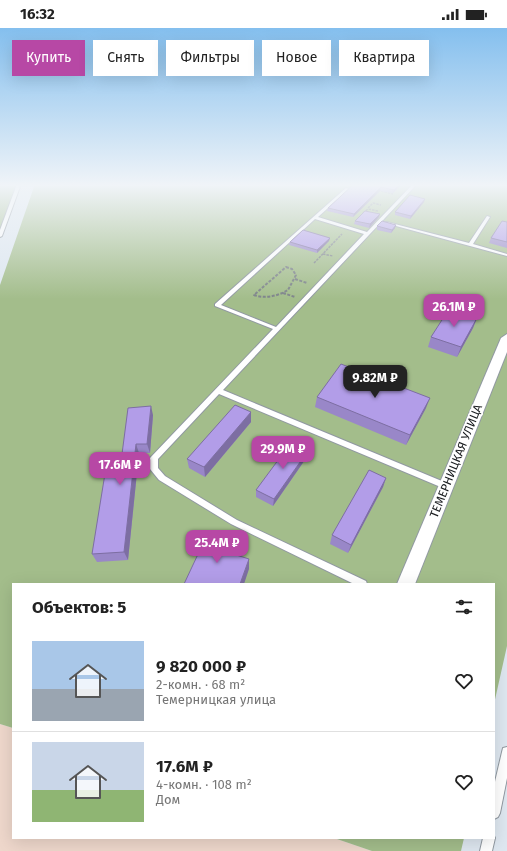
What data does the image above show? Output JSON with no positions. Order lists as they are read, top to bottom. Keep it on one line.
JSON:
{"streets":{"street":["ТЕМЕРНИЦКАЯ УЛИЦА"]},"page":{"status":"16:32","chip":["Купить","Снять","Фильтры","Новое","Квартира"],"price":["26.1M ₽","9.82M ₽","29.9M ₽","17.6M ₽","25.4M ₽"],"heading":"Объектов: 5","list":[{"name":"9 820 000 ₽","note":"2-комн. · 68 m² · Темерницкая улица"},{"name":"17.6M ₽","note":"4-комн. · 108 m² · Дом"}]}}
